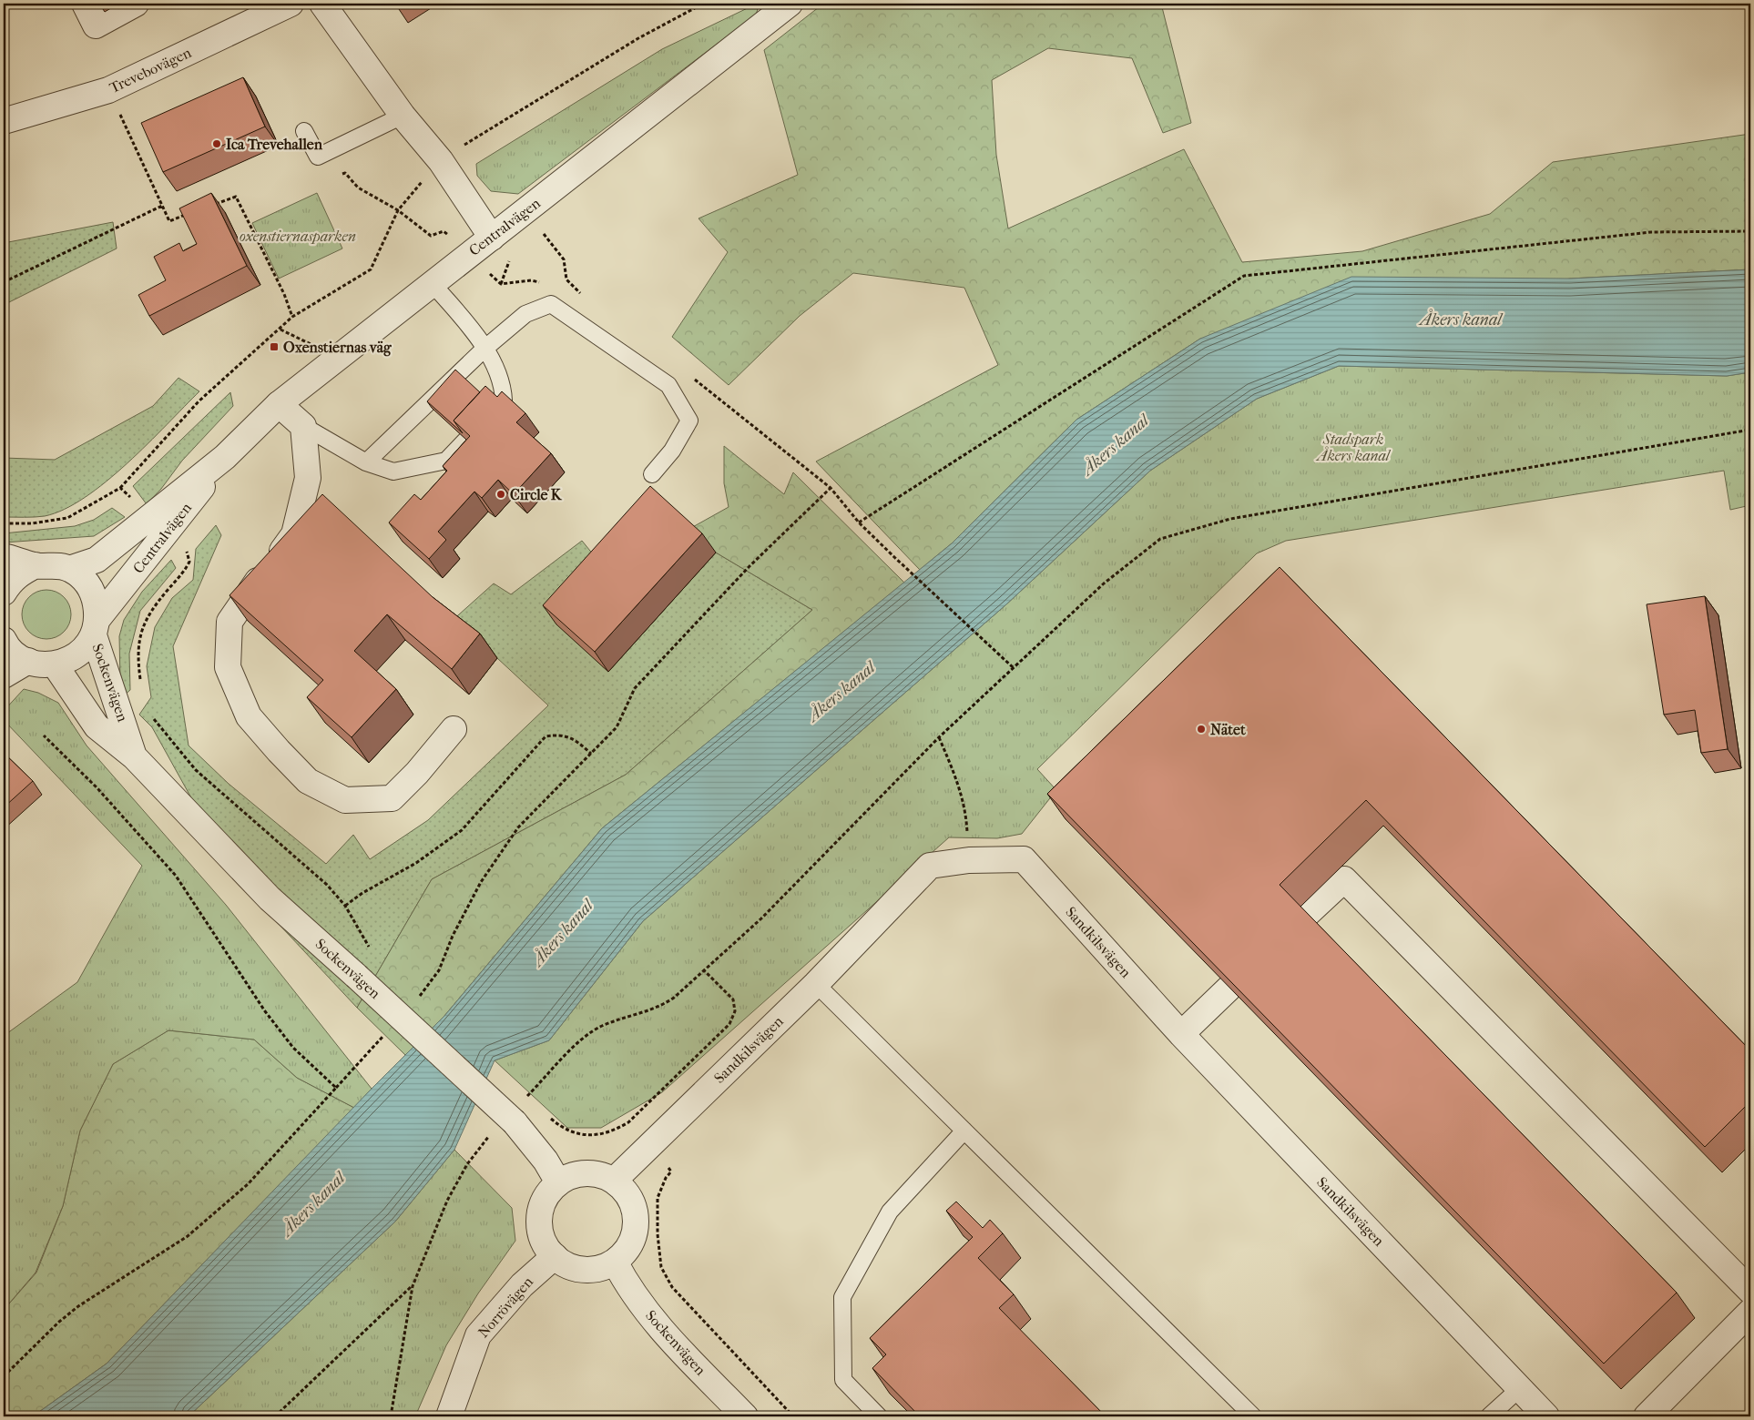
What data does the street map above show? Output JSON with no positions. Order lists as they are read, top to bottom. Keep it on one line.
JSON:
{"streets":{"street":["Trevebovägen","Centralvägen","Sockenvägen","Sandkilsvägen","Norrövägen"]},"crossings":[["Centralvägen","Sockenvägen"],["Sockenvägen","Sandkilsvägen"],["Sockenvägen","Norrövägen"],["Sandkilsvägen","Norrövägen"]],"water":["Åkers kanal"],"parks":["oxenstiernasparken","Stadspark Åkers kanal"],"places":{"other":["Ica Trevehallen","Circle K","Nätet"],"transit":["Oxenstiernas väg"]}}
